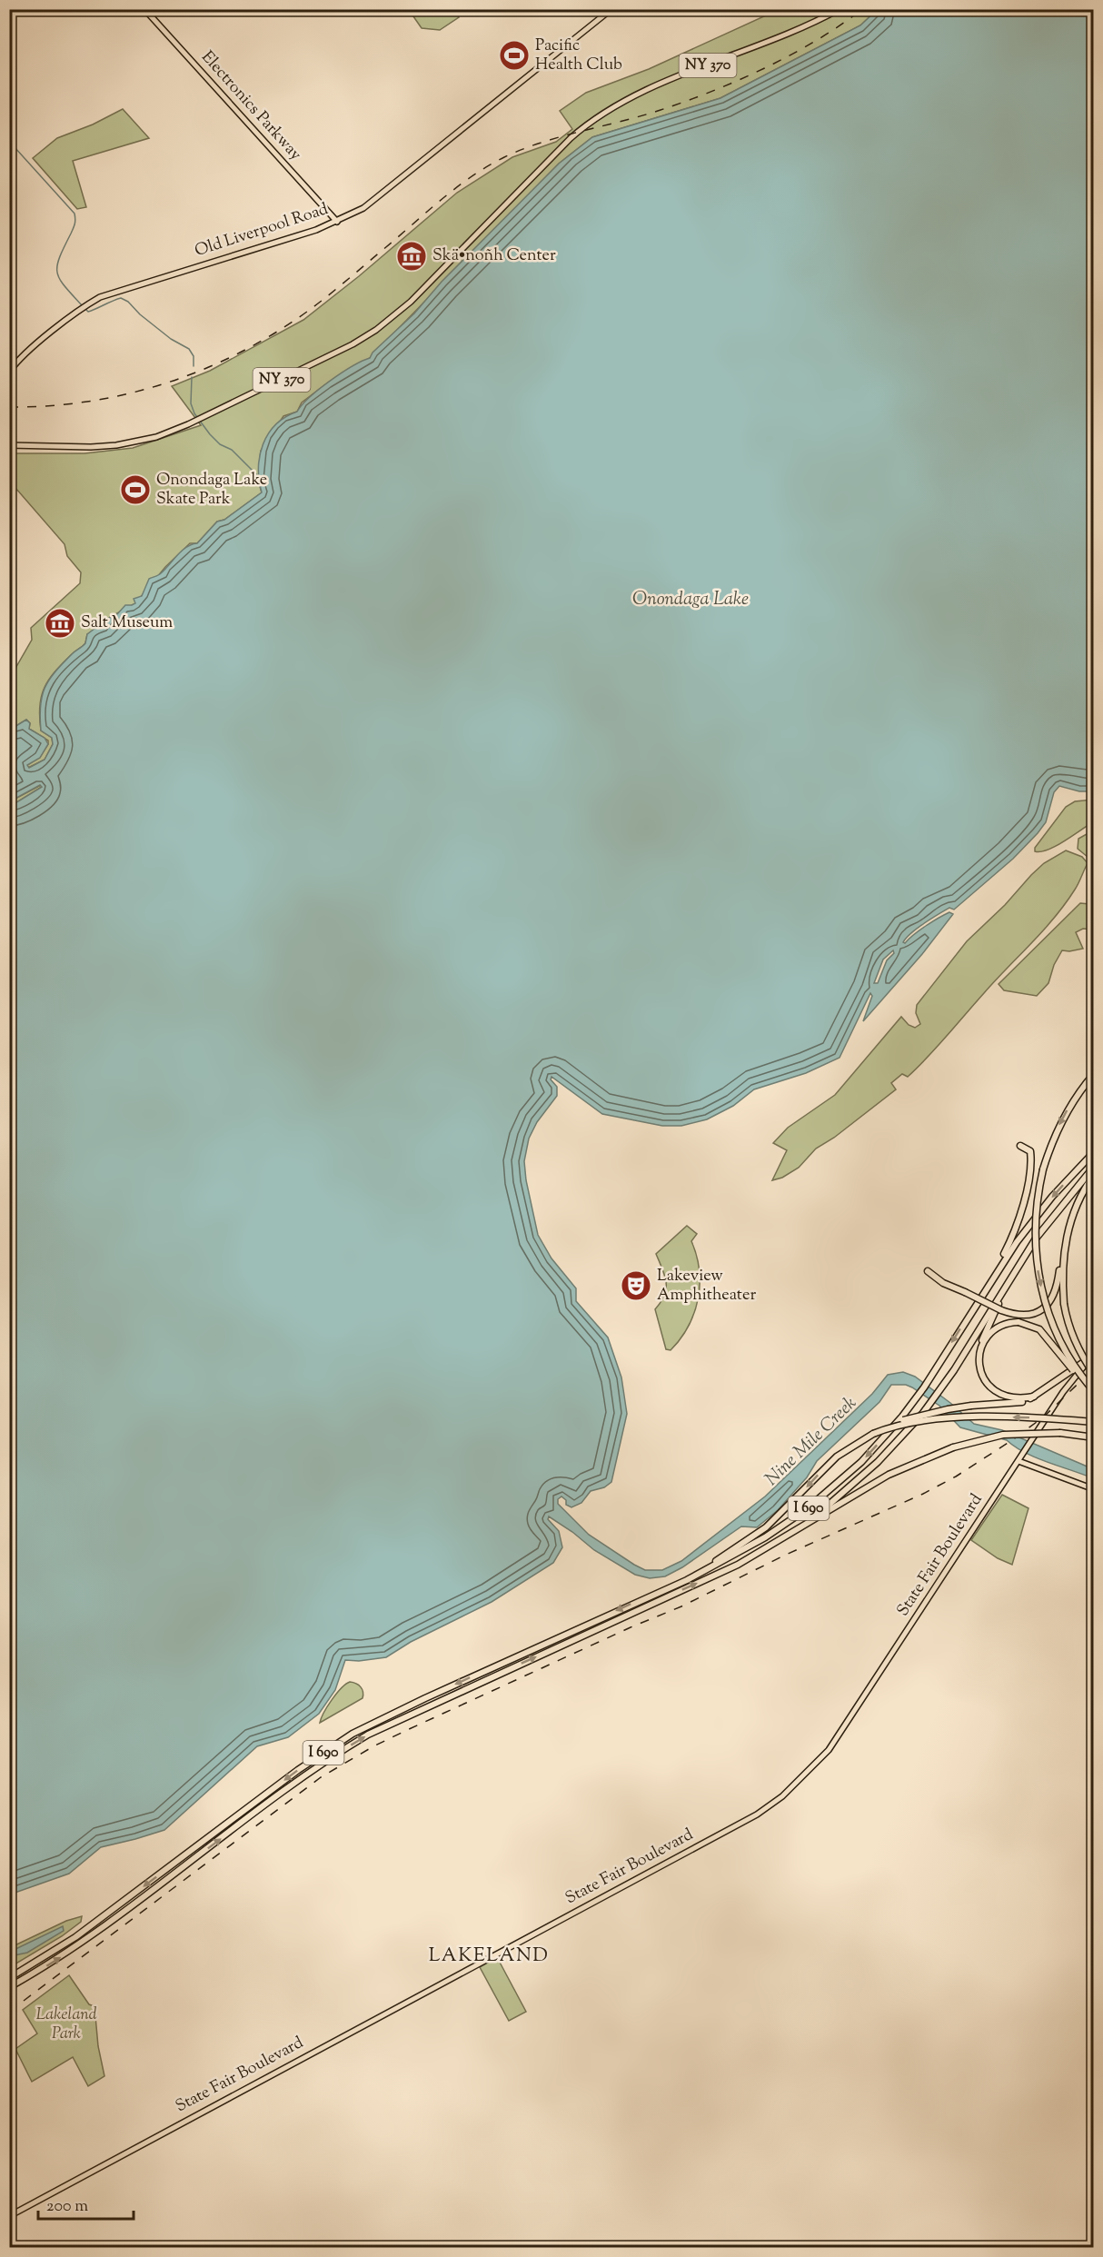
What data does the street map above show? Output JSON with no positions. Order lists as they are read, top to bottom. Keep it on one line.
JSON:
{"streets":{"highway":["I 690"],"main road":["NY 370","Electronics Parkway","Old Liverpool Road","State Fair Boulevard"]},"crossings":[["Electronics Parkway","Old Liverpool Road"]],"districts":["LAKELAND"],"water":["Onondaga Lake","Nine Mile Creek"],"parks":["Lakeland Park"],"places":{"sports":["Pacific Health Club","Onondaga Lake Skate Park"],"museum":["Skä•noñh Center","Salt Museum"],"theatre":["Lakeview Amphitheater"]},"scale_bar":"200 m"}
